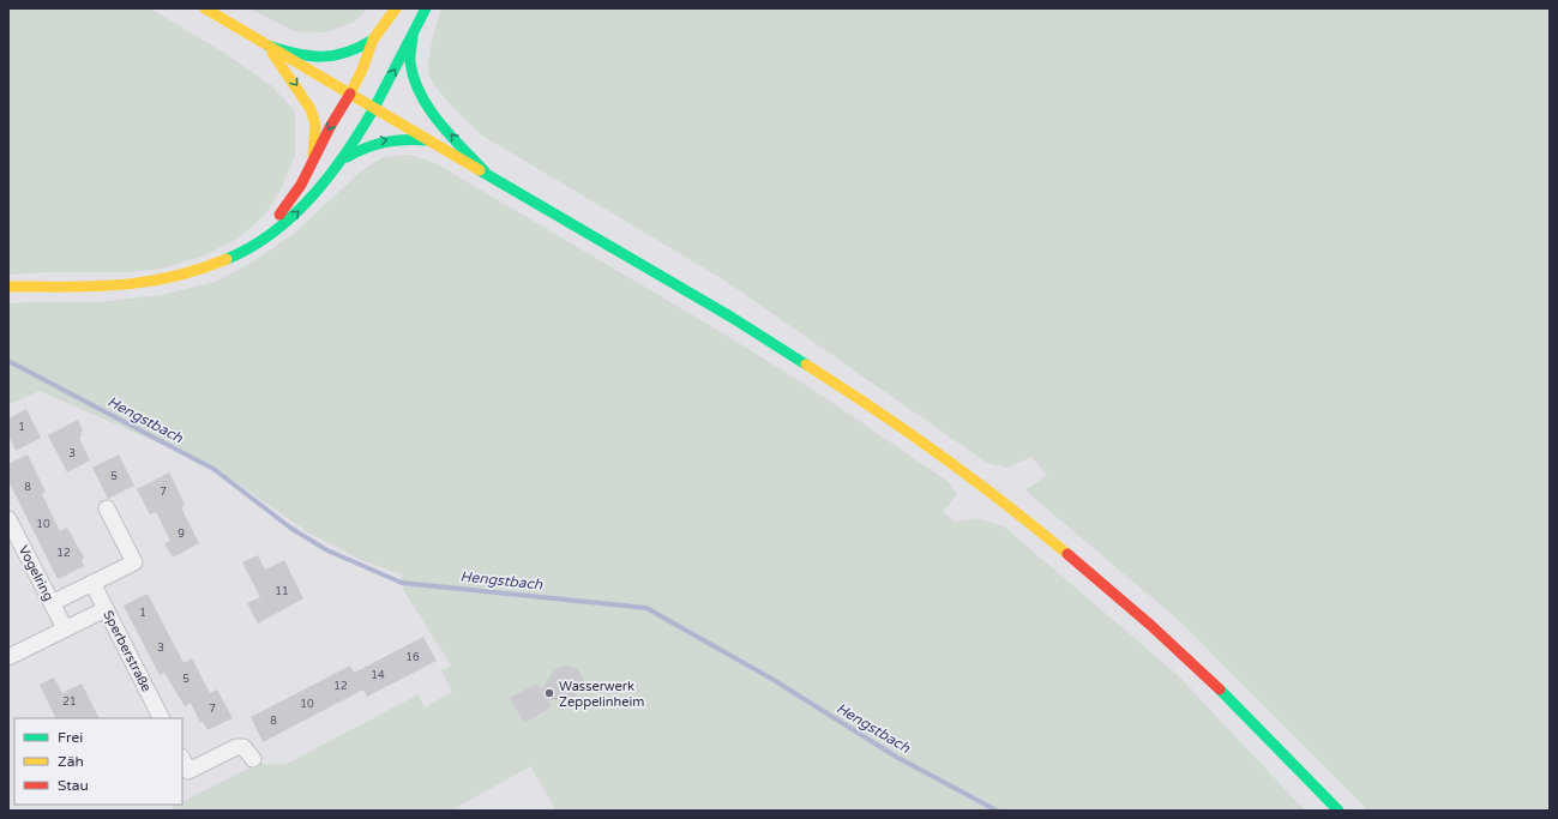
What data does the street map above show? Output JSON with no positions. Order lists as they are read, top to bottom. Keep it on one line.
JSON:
{"streets":{"street":["Vogelring","Sperberstraße"]},"water":["Hengstbach"],"places":["Wasserwerk Zeppelinheim"],"house_numbers":["1","3","5","8","7","10","9","12","11","1","3","16","14","5","12","21","10","7","8"],"legend":["Frei","Zäh","Stau"]}
